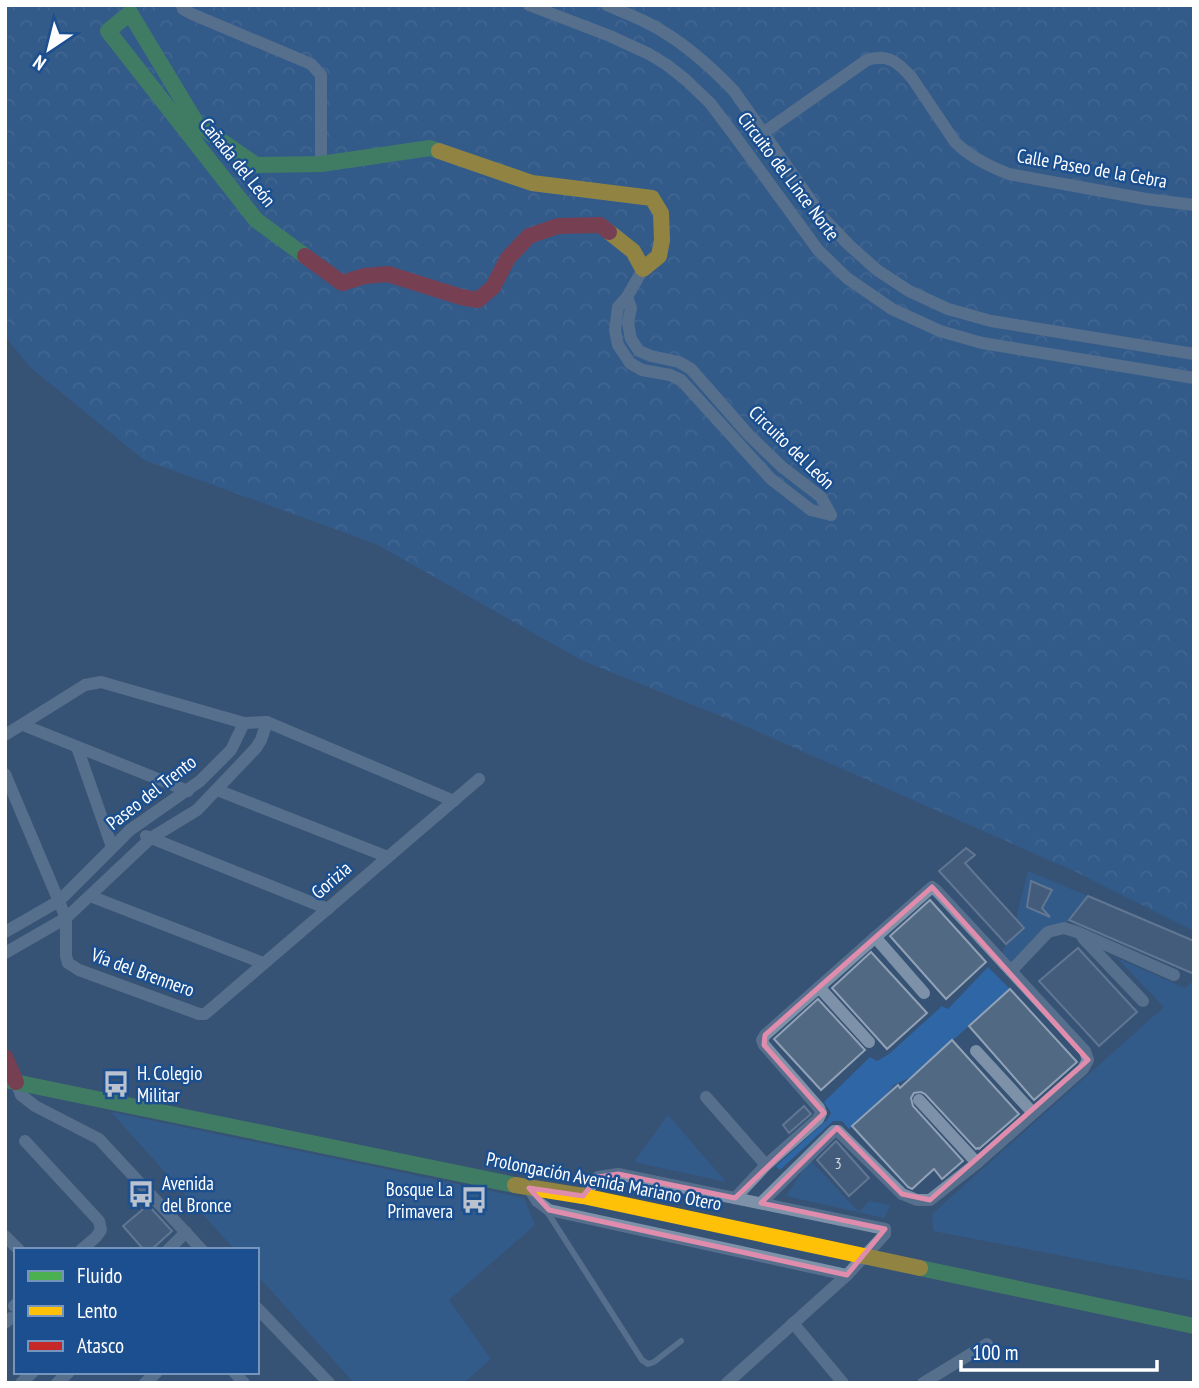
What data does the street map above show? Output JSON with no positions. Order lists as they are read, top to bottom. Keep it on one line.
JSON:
{"streets":{"street":["Cañada del León","Calle Paseo de la Cebra","Circuito del Lince Norte","Circuito del León","Paseo del Trento","Gorizia","Vía del Brennero","Prolongación Avenida Mariano Otero"]},"crossings":[["Cañada del León","Circuito del León"],["Calle Paseo de la Cebra","Circuito del Lince Norte"],["Paseo del Trento","Vía del Brennero"],["Gorizia","Vía del Brennero"]],"places":{"bus stop":["H. Colegio Militar","Avenida del Bronce","Bosque La Primavera"]},"house_numbers":["3"],"legend":["Fluido","Lento","Atasco"],"scale_bar":"100 m","north":"bottom left"}
